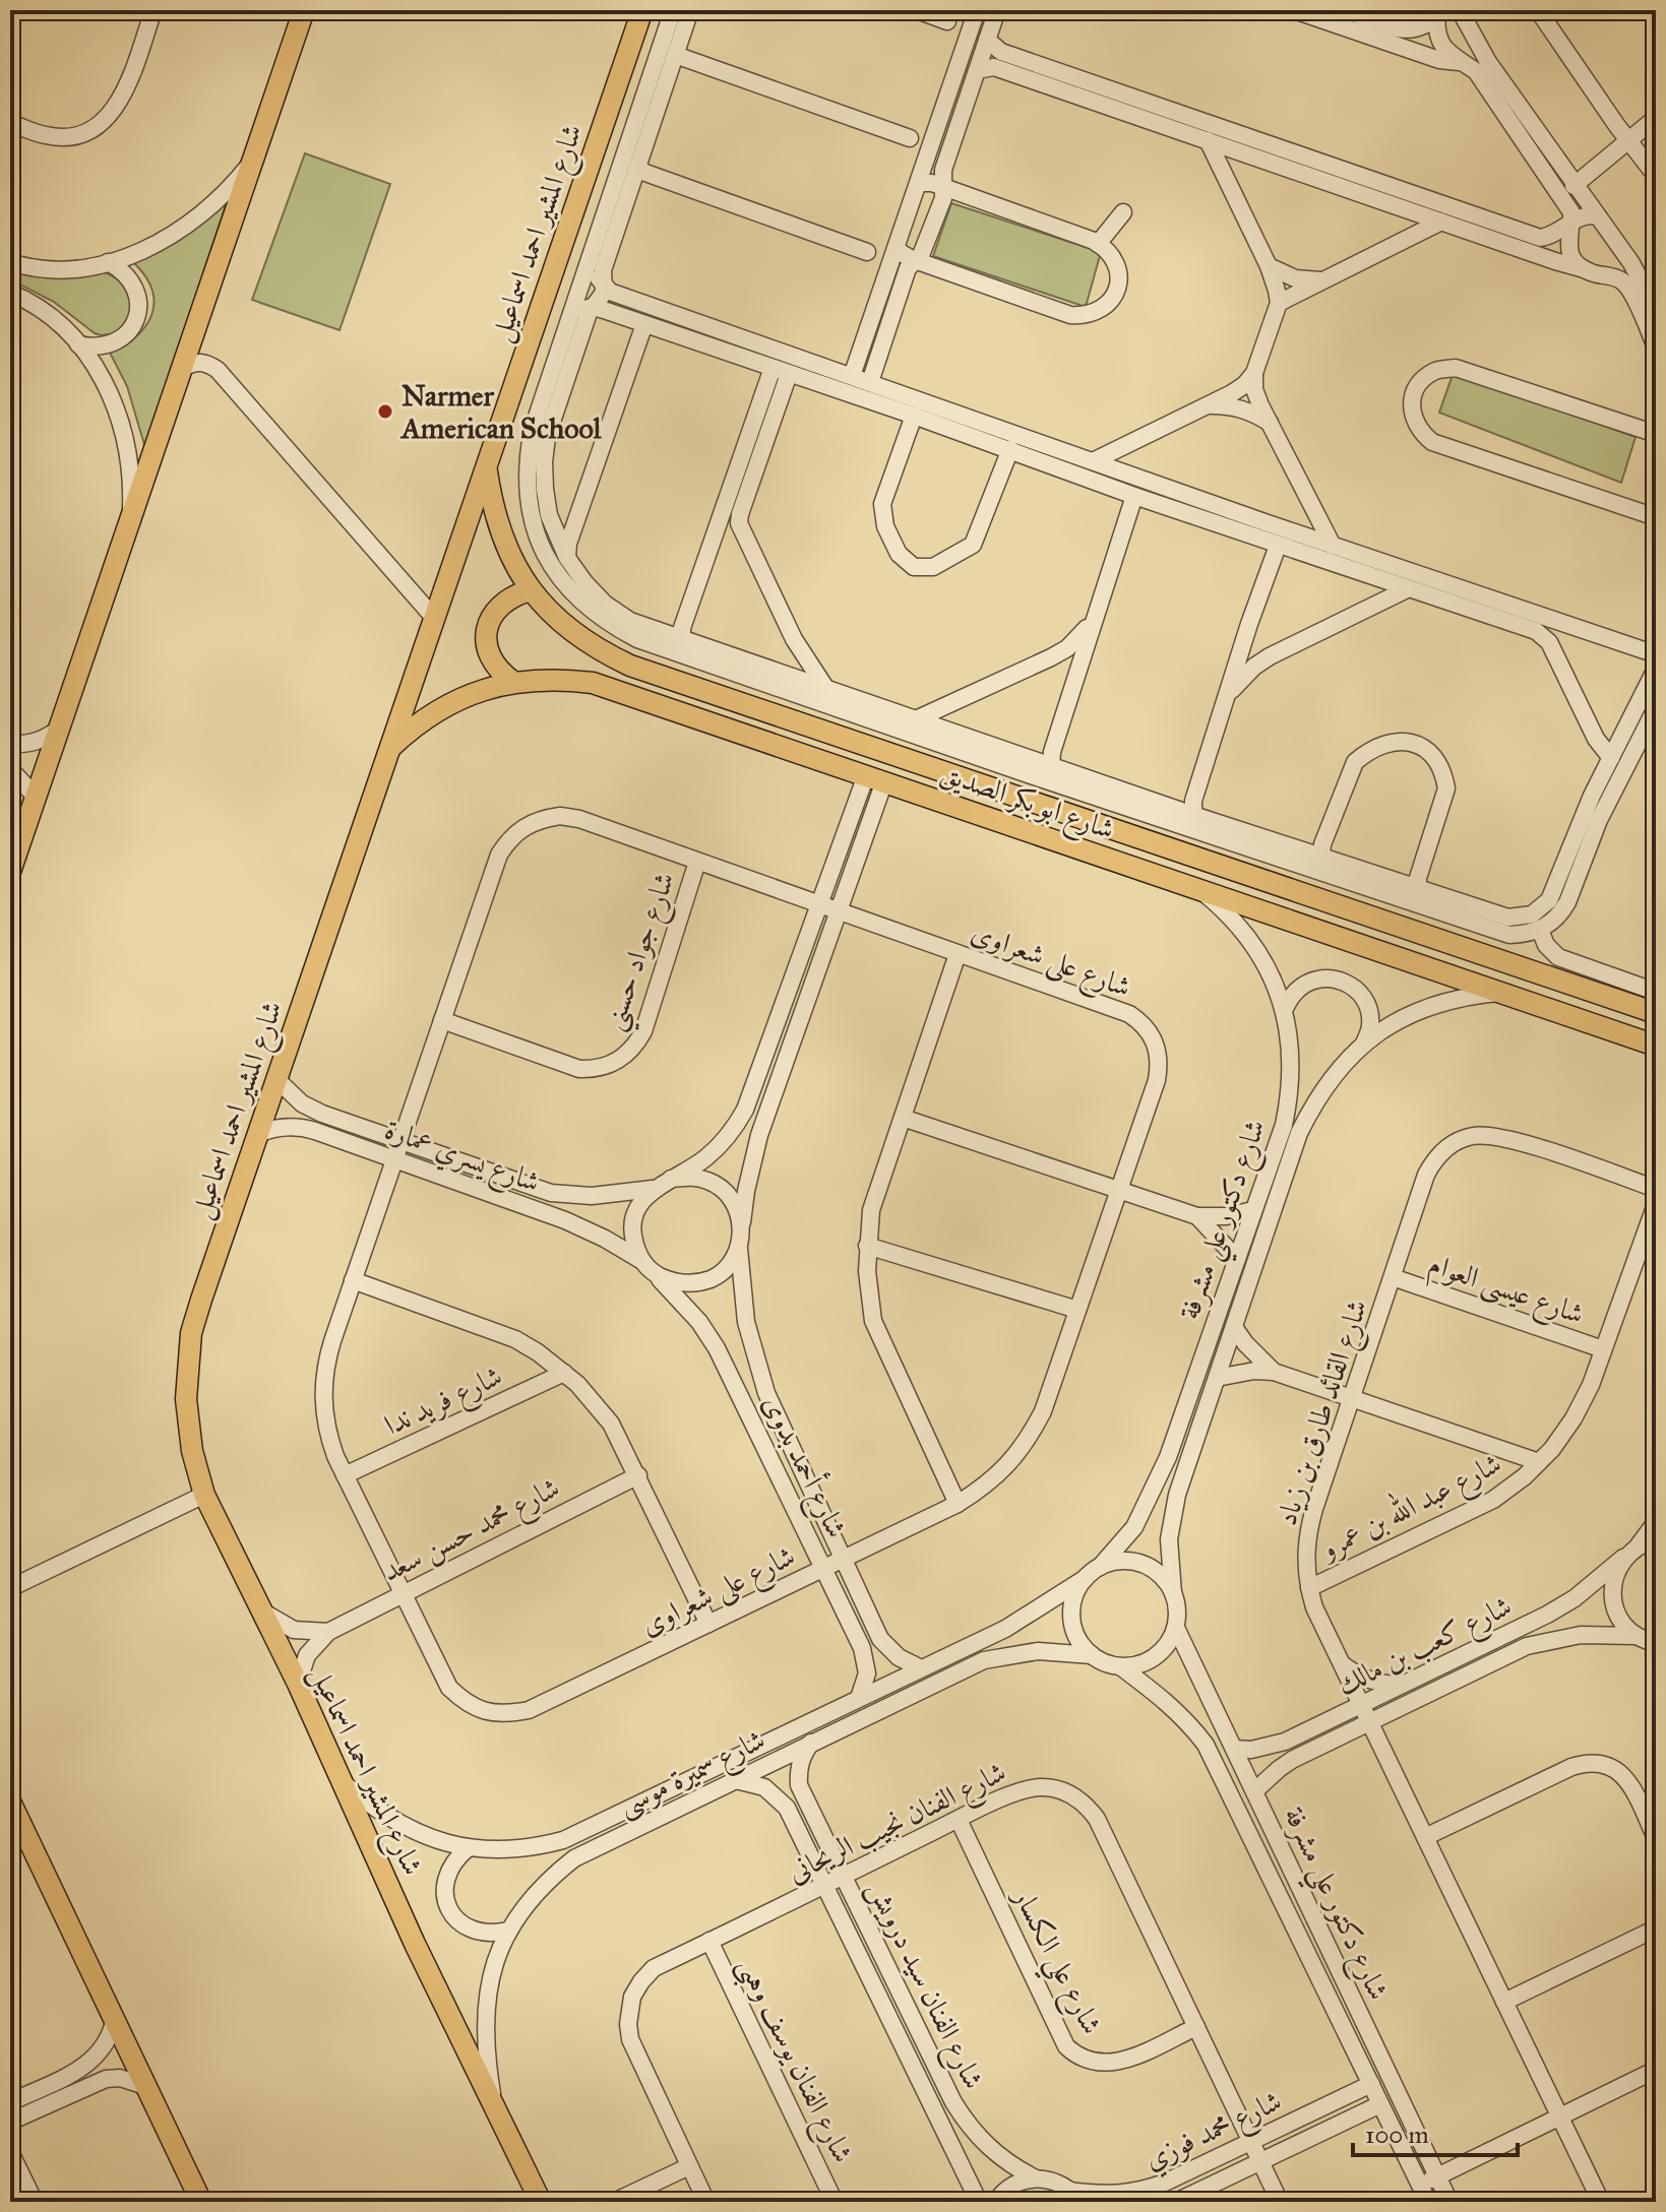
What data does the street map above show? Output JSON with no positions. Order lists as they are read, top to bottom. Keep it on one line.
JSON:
{"streets":{"main road":["شارع المشير احمد اسماعيل","شارع ابو بكر الصديق"],"street":["شارع جواد حسني","شارع على شعراوى","شارع يسري عمارة","شارع دكتور علي مشرفة","شارع عيسى العوام","شارع فريد ندا","شارع القائد طارق بن زياد","شارع أحمد بدوى","شارع عبد الله بن عمرو","شارع محمد حسن سعد","شارع كعب بن مالك","شارع سميرة موسى","شارع الفنان نجيب الريحانى","شارع علي الكسار","شارع الفنان سيد درويش","شارع الفنان يوسف وهبى","شارع محمد فوزي"]},"crossings":[["شارع المشير احمد اسماعيل","شارع ابو بكر الصديق"],["شارع المشير احمد اسماعيل","شارع يسري عمارة"],["شارع المشير احمد اسماعيل","شارع محمد حسن سعد"],["شارع المشير احمد اسماعيل","شارع سميرة موسى"],["شارع ابو بكر الصديق","شارع دكتور علي مشرفة"],["شارع جواد حسني","شارع على شعراوى"],["شارع على شعراوى","شارع يسري عمارة"],["شارع على شعراوى","شارع فريد ندا"],["شارع على شعراوى","شارع أحمد بدوى"],["شارع على شعراوى","شارع محمد حسن سعد"],["شارع يسري عمارة","شارع أحمد بدوى"],["شارع دكتور علي مشرفة","شارع كعب بن مالك"],["شارع دكتور علي مشرفة","شارع سميرة موسى"],["شارع دكتور علي مشرفة","شارع محمد فوزي"],["شارع عيسى العوام","شارع القائد طارق بن زياد"],["شارع عيسى العوام","شارع عبد الله بن عمرو"],["شارع القائد طارق بن زياد","شارع عبد الله بن عمرو"],["شارع القائد طارق بن زياد","شارع كعب بن مالك"],["شارع أحمد بدوى","شارع سميرة موسى"],["شارع سميرة موسى","شارع الفنان سيد درويش"],["شارع الفنان نجيب الريحانى","شارع علي الكسار"],["شارع الفنان نجيب الريحانى","شارع الفنان سيد درويش"],["شارع الفنان نجيب الريحانى","شارع الفنان يوسف وهبى"],["شارع الفنان نجيب الريحانى","شارع محمد فوزي"],["شارع الفنان سيد درويش","شارع محمد فوزي"]],"places":["Narmer American School"],"scale_bar":"100 m"}
